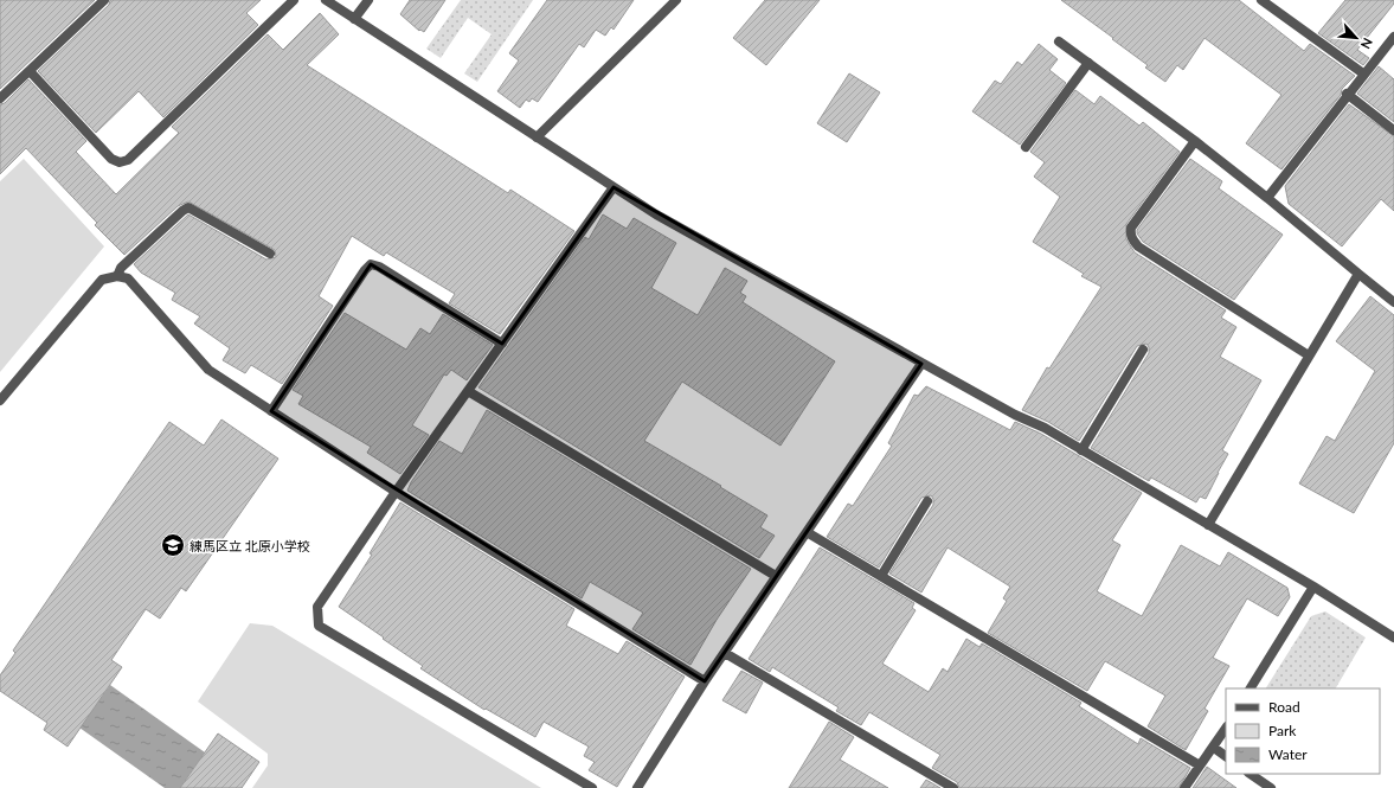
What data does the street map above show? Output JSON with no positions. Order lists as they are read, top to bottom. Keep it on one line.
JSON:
{"places":{"school or university":["練馬区立 北原小学校"]},"legend":["Road","Park","Water"],"north":"bottom right"}
